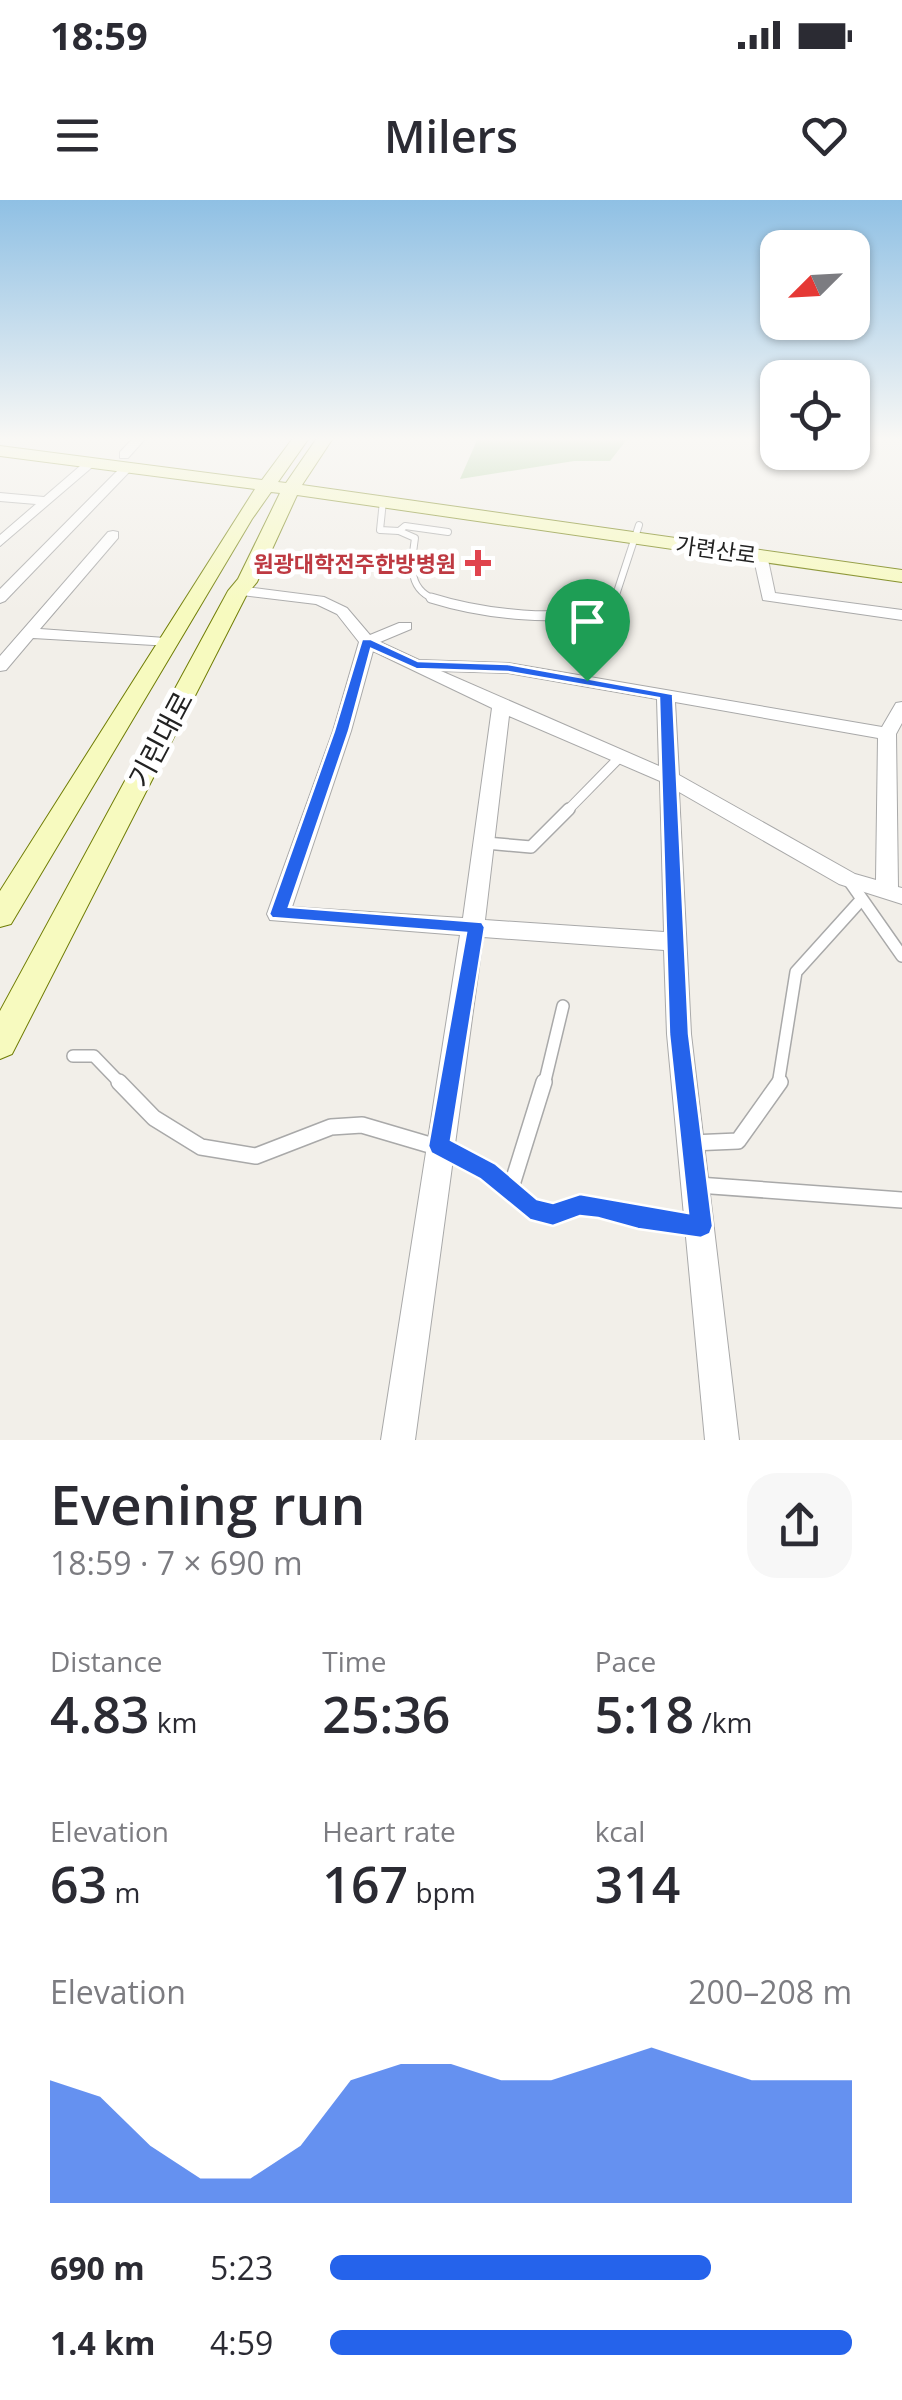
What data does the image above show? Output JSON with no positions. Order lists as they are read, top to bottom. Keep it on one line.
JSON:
{"streets":{"street":["가련산로","기린대로"]},"places":{"health":["원광대학전주한방병원"]},"north":"bottom left","page":{"status":"18:59","header":"Milers","heading":["Evening run","18:59 · 7 × 690 m"],"stats":[["Distance","4.83 km"],["Time","25:36"],["Pace","5:18 /km"],["Elevation","63 m"],["Heart rate","167 bpm"],["kcal","314"]],"chart":["Elevation","200–208 m"],"list":[{"name":"690 m","note":"5:23"},{"name":"1.4 km","note":"4:59"}]}}
